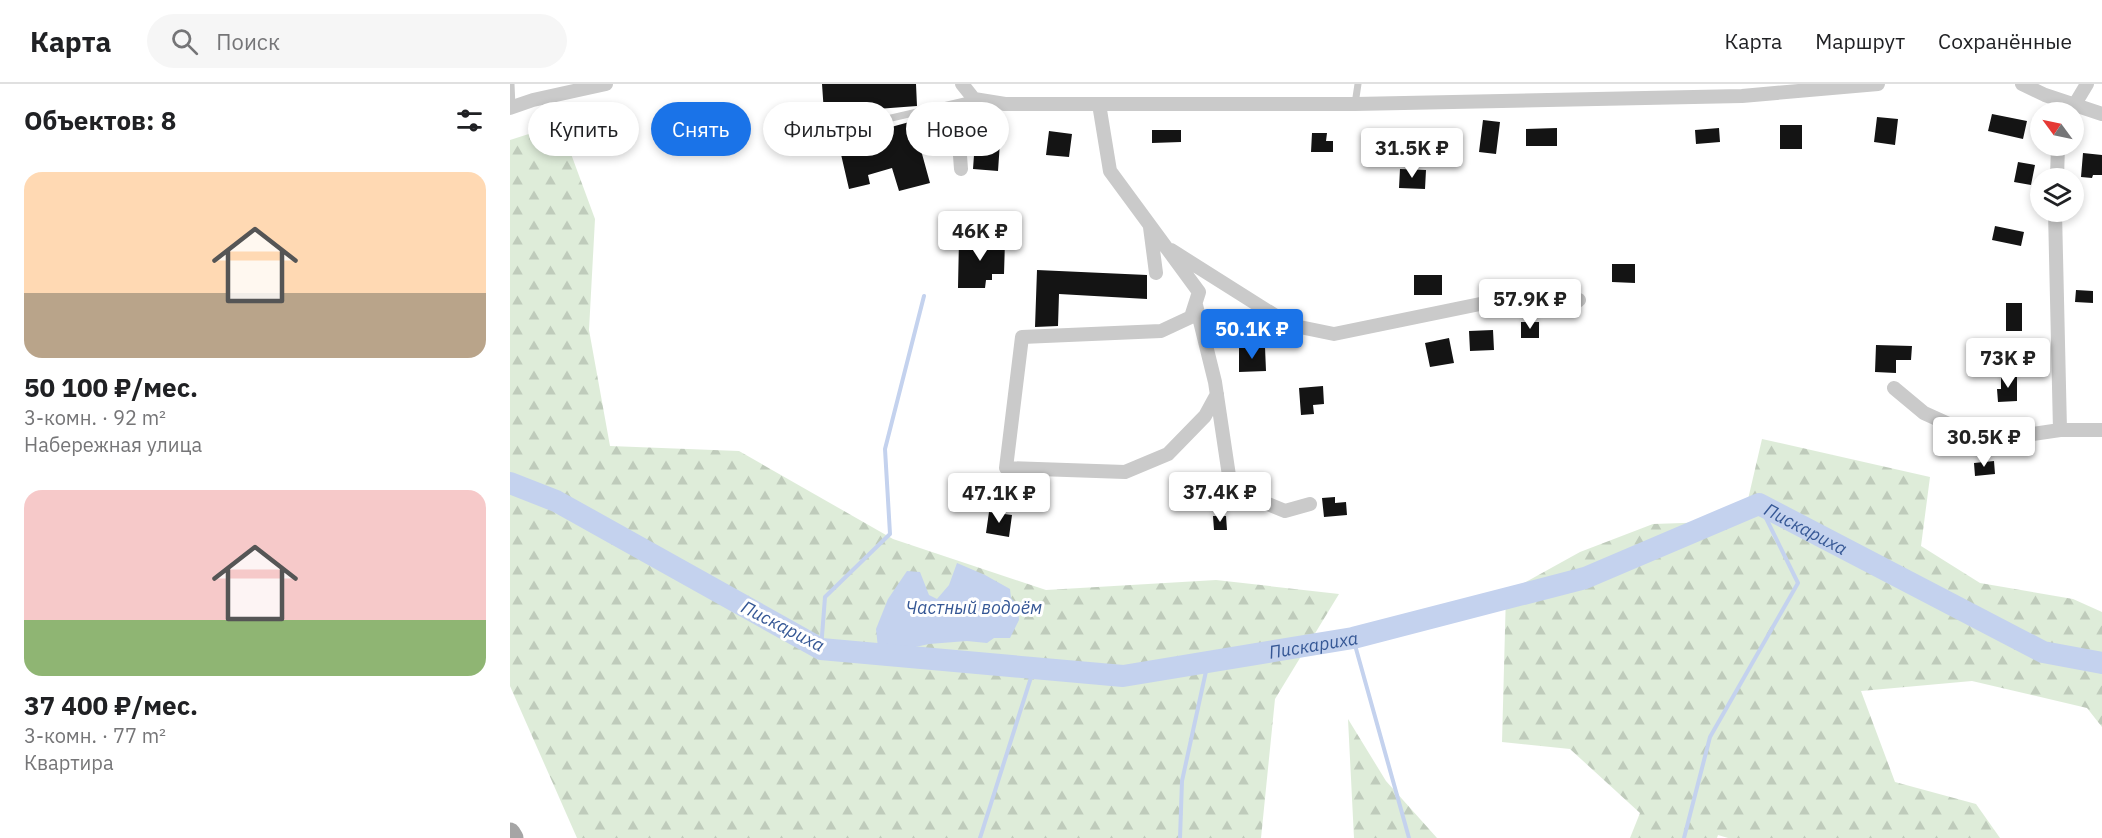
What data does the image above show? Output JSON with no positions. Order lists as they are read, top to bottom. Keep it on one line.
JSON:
{"water":["Пискариха","Частный водоём"],"north":"top left","page":{"header":"Карта","search":"Поиск","nav":["Карта","Маршрут","Сохранённые"],"heading":"Объектов: 8","chip":["Купить","Снять","Фильтры","Новое"],"price":["31.5K ₽","46K ₽","57.9K ₽","50.1K ₽","73K ₽","30.5K ₽","37.4K ₽","47.1K ₽"],"list":[{"name":"50 100 ₽/мес.","note":"3-комн. · 92 m² · Набережная улица"},{"name":"37 400 ₽/мес.","note":"3-комн. · 77 m² · Квартира"}]}}
